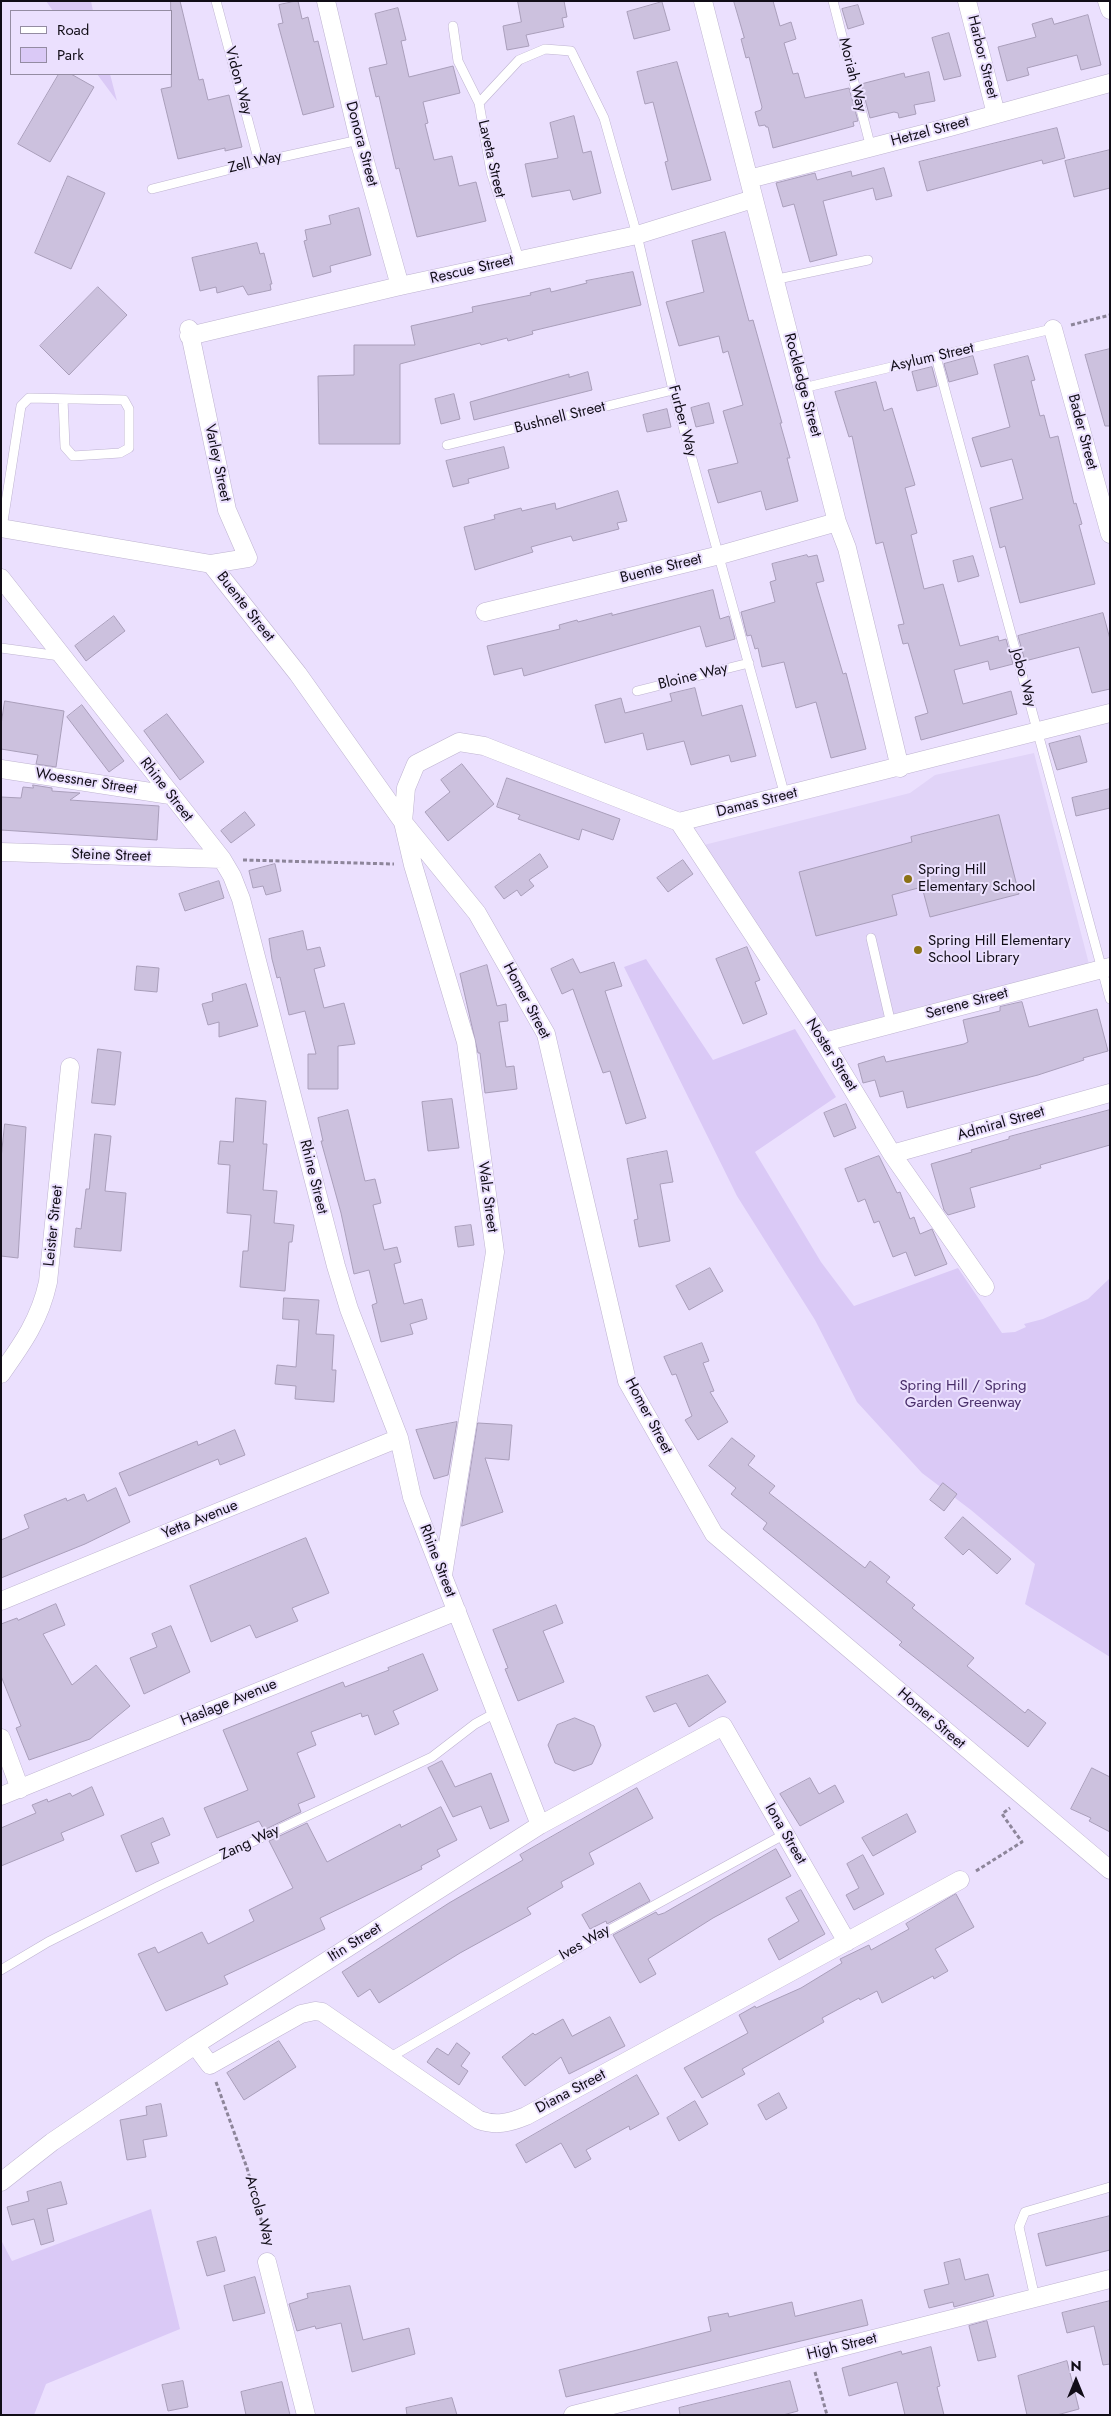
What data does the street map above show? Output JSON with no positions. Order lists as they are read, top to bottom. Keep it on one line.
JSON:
{"streets":{"street":["Harbor Street","Hetzel Street","Donora Street","Rescue Street","Rockledge Street","Bader Street","Varley Street","Buente Street","Woessner Street","Rhine Street","Damas Street","Steine Street","Homer Street","Serene Street","Noster Street","Admiral Street","Walz Street","Leister Street","Yetta Avenue","Haslage Avenue","Iona Street","Itin Street","Diana Street","Arcola Way","High Street"],"lane":["Moriah Way","Vidon Way","Laveta Street","Zell Way","Asylum Street","Bushnell Street","Furber Way","Bloine Way","Jobo Way","Zang Way","Ives Way"]},"crossings":[["Harbor Street","Hetzel Street"],["Moriah Way","Hetzel Street"],["Vidon Way","Zell Way"],["Hetzel Street","Rockledge Street"],["Donora Street","Zell Way"],["Donora Street","Rescue Street"],["Laveta Street","Rescue Street"],["Laveta Street","Furber Way"],["Rescue Street","Rockledge Street"],["Rescue Street","Furber Way"],["Rescue Street","Varley Street"],["Asylum Street","Rockledge Street"],["Asylum Street","Bader Street"],["Asylum Street","Jobo Way"],["Rockledge Street","Buente Street"],["Rockledge Street","Damas Street"],["Bushnell Street","Furber Way"],["Furber Way","Buente Street"],["Furber Way","Bloine Way"],["Furber Way","Damas Street"],["Varley Street","Buente Street"],["Buente Street","Homer Street"],["Buente Street","Walz Street"],["Jobo Way","Damas Street"],["Jobo Way","Serene Street"],["Woessner Street","Rhine Street"],["Rhine Street","Steine Street"],["Rhine Street","Walz Street"],["Rhine Street","Yetta Avenue"],["Rhine Street","Haslage Avenue"],["Rhine Street","Zang Way"],["Rhine Street","Itin Street"],["Damas Street","Noster Street"],["Homer Street","Walz Street"],["Serene Street","Noster Street"],["Noster Street","Admiral Street"],["Iona Street","Itin Street"],["Iona Street","Ives Way"],["Iona Street","Diana Street"],["Ives Way","Diana Street"],["Diana Street","Arcola Way"]],"parks":["Spring Hill / Spring Garden Greenway"],"places":["Spring Hill Elementary School","Spring Hill Elementary School Library"],"legend":["Road","Park"],"north":"top"}
